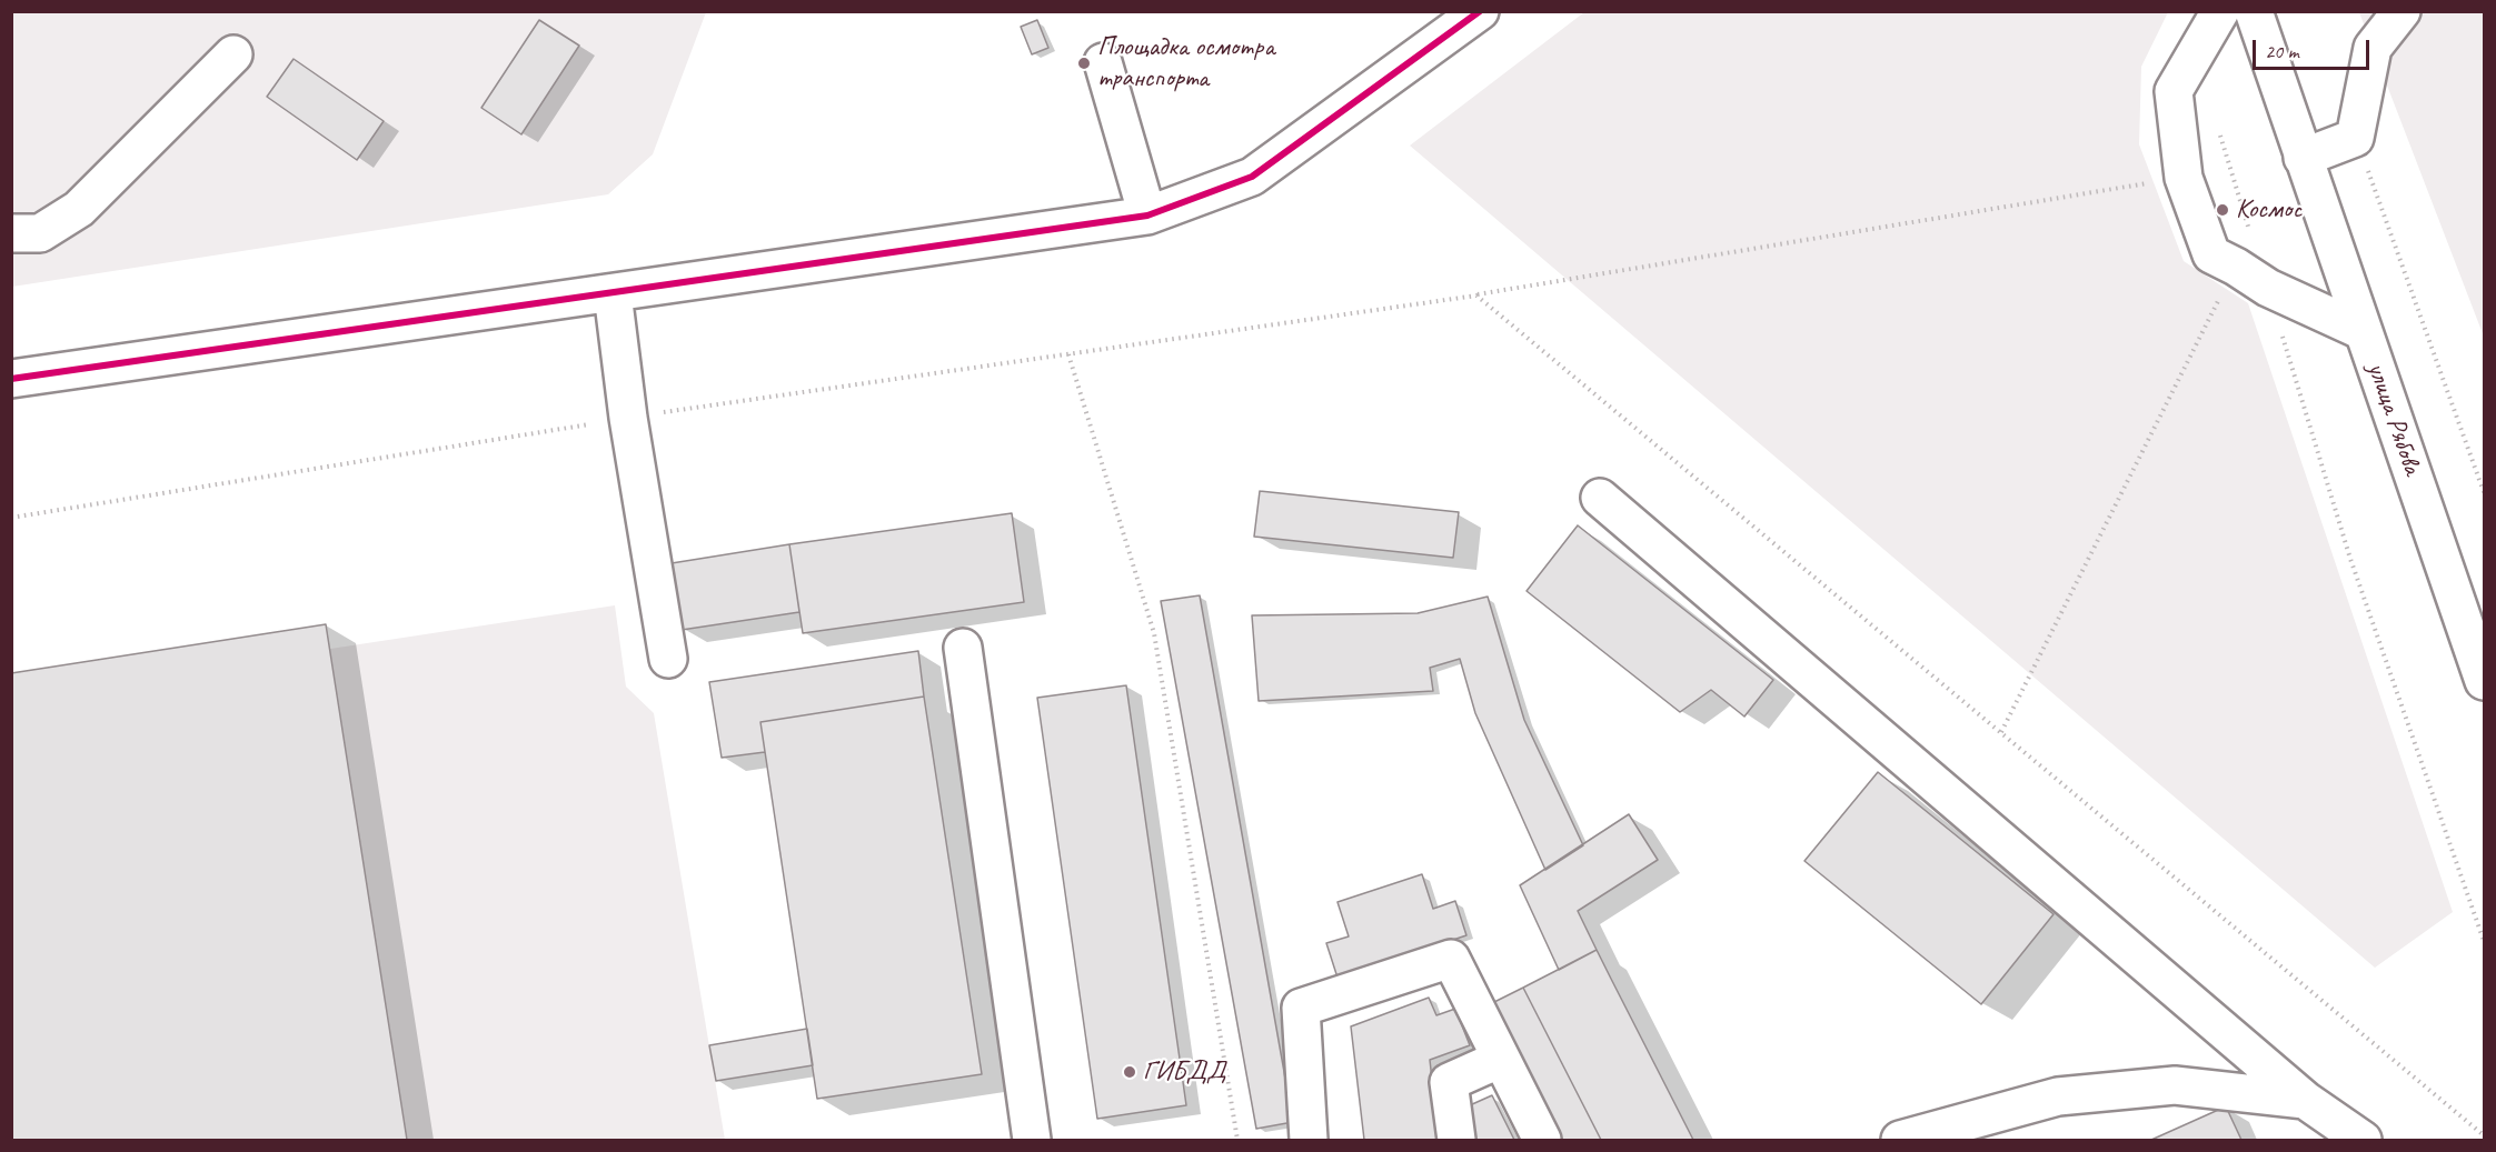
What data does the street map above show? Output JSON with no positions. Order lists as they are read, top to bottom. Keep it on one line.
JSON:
{"streets":{"street":["улица Рябова"]},"places":["Площадка осмотра транспорта","Космос","ГИБДД"],"scale_bar":"20 m"}
